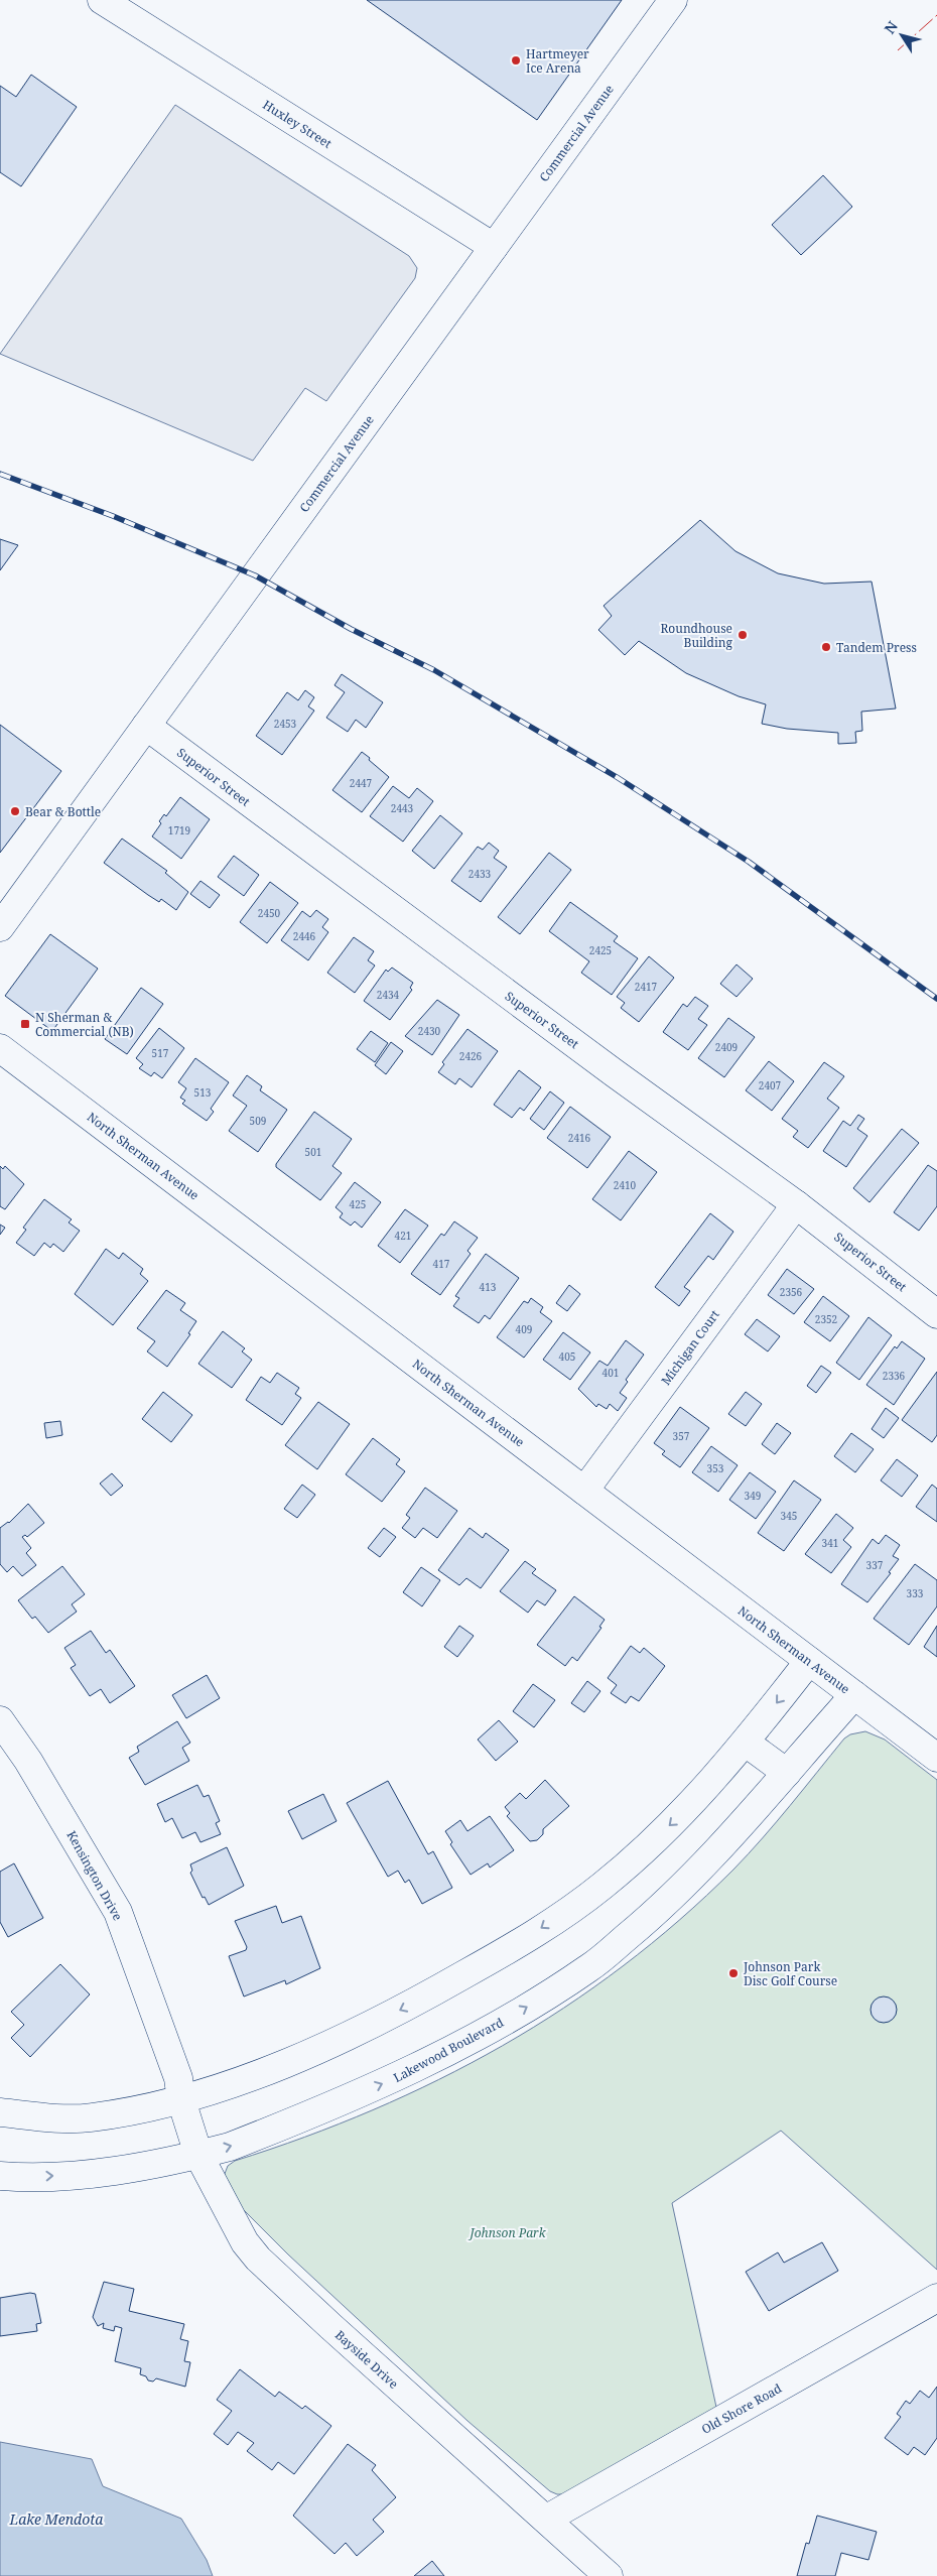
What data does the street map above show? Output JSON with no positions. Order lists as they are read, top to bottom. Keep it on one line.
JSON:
{"streets":{"street":["Huxley Street","Commercial Avenue","Superior Street","North Sherman Avenue","Michigan Court","Kensington Drive","Lakewood Boulevard","Bayside Drive","Old Shore Road"]},"crossings":[["Huxley Street","Commercial Avenue"],["Commercial Avenue","Superior Street"],["Superior Street","Michigan Court"],["North Sherman Avenue","Michigan Court"],["North Sherman Avenue","Lakewood Boulevard"],["Kensington Drive","Bayside Drive"],["Lakewood Boulevard","Bayside Drive"],["Bayside Drive","Old Shore Road"]],"water":["Lake Mendota"],"parks":["Johnson Park"],"places":{"other":["Hartmeyer Ice Arena","Roundhouse Building","Tandem Press","Bear & Bottle","Johnson Park Disc Golf Course"],"transit":["N Sherman & Commercial (NB)"]},"house_numbers":["2453","2447","2443","1719","2433","2450","2446","2425","2417","2434","2430","2409","517","2426","2407","513","509","2416","501","2410","425","421","417","413","2356","2352","409","405","401","2336","357","353","349","345","341","337","333"],"north":"top left"}
